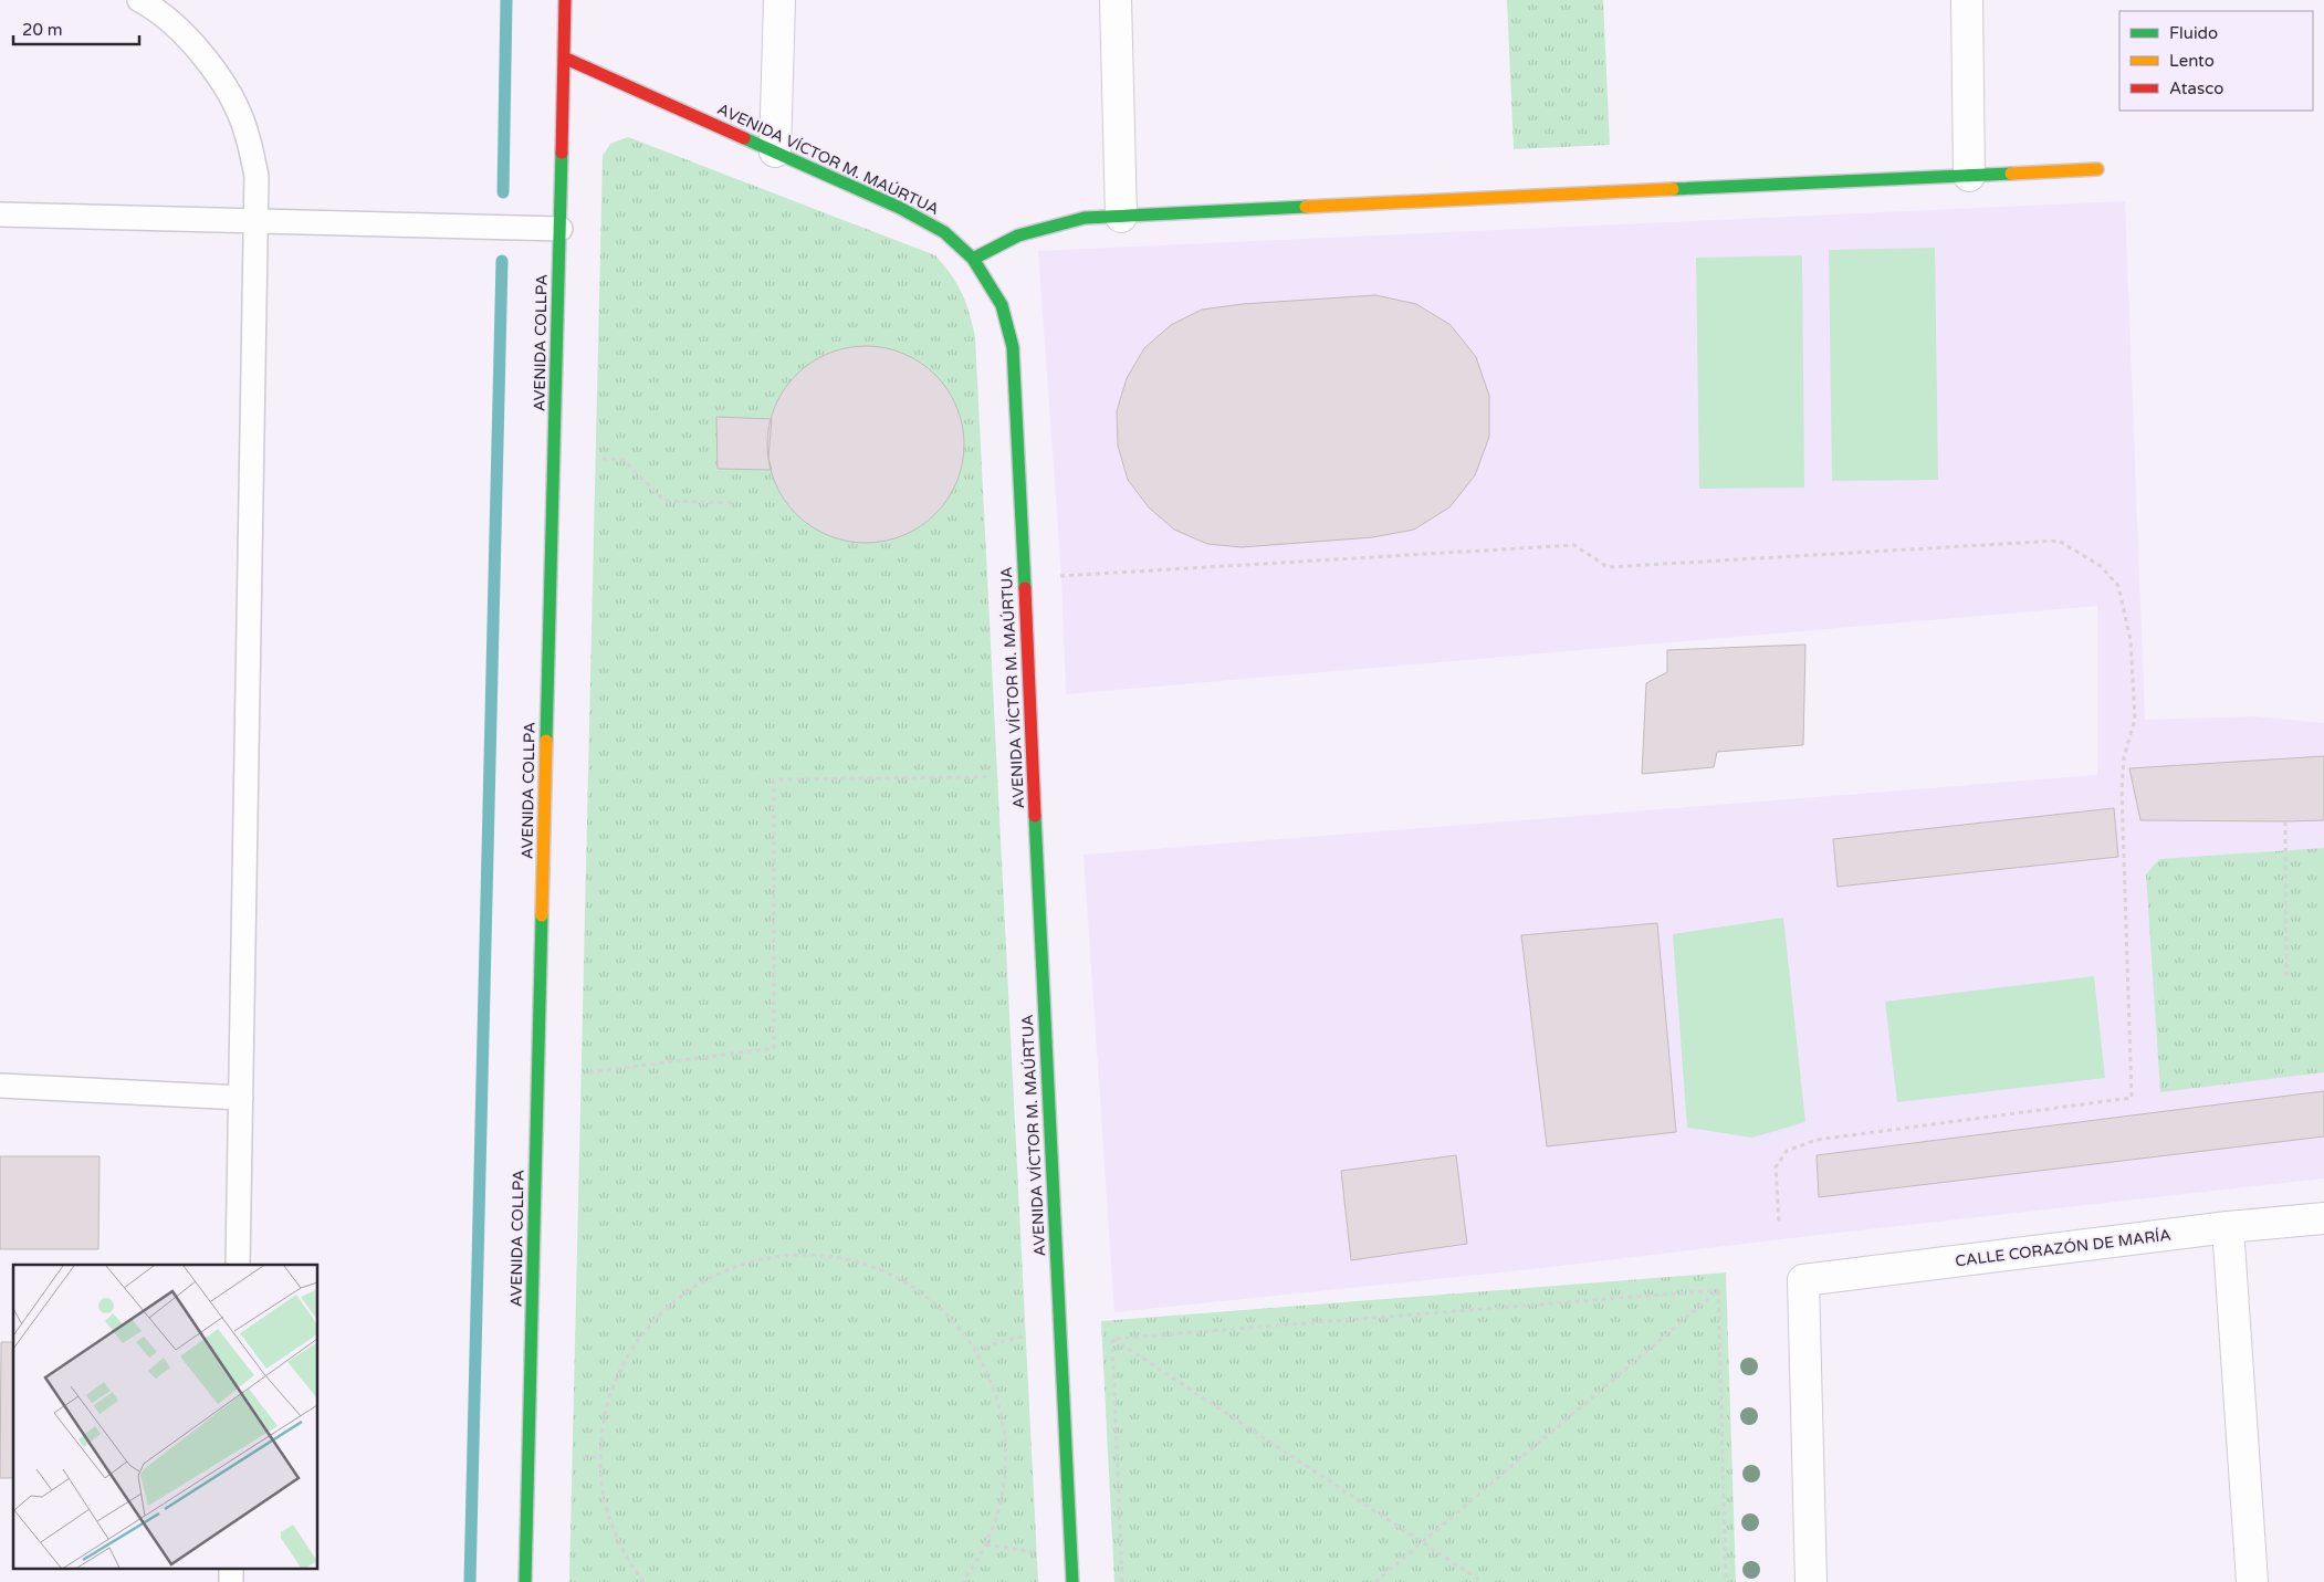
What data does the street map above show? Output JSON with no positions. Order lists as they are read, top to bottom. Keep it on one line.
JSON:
{"streets":{"street":["AVENIDA VÍCTOR M. MAÚRTUA","AVENIDA COLLPA","CALLE CORAZÓN DE MARÍA"]},"crossings":[["AVENIDA VÍCTOR M. MAÚRTUA","AVENIDA COLLPA"]],"legend":["Fluido","Lento","Atasco"],"scale_bar":"20 m"}
